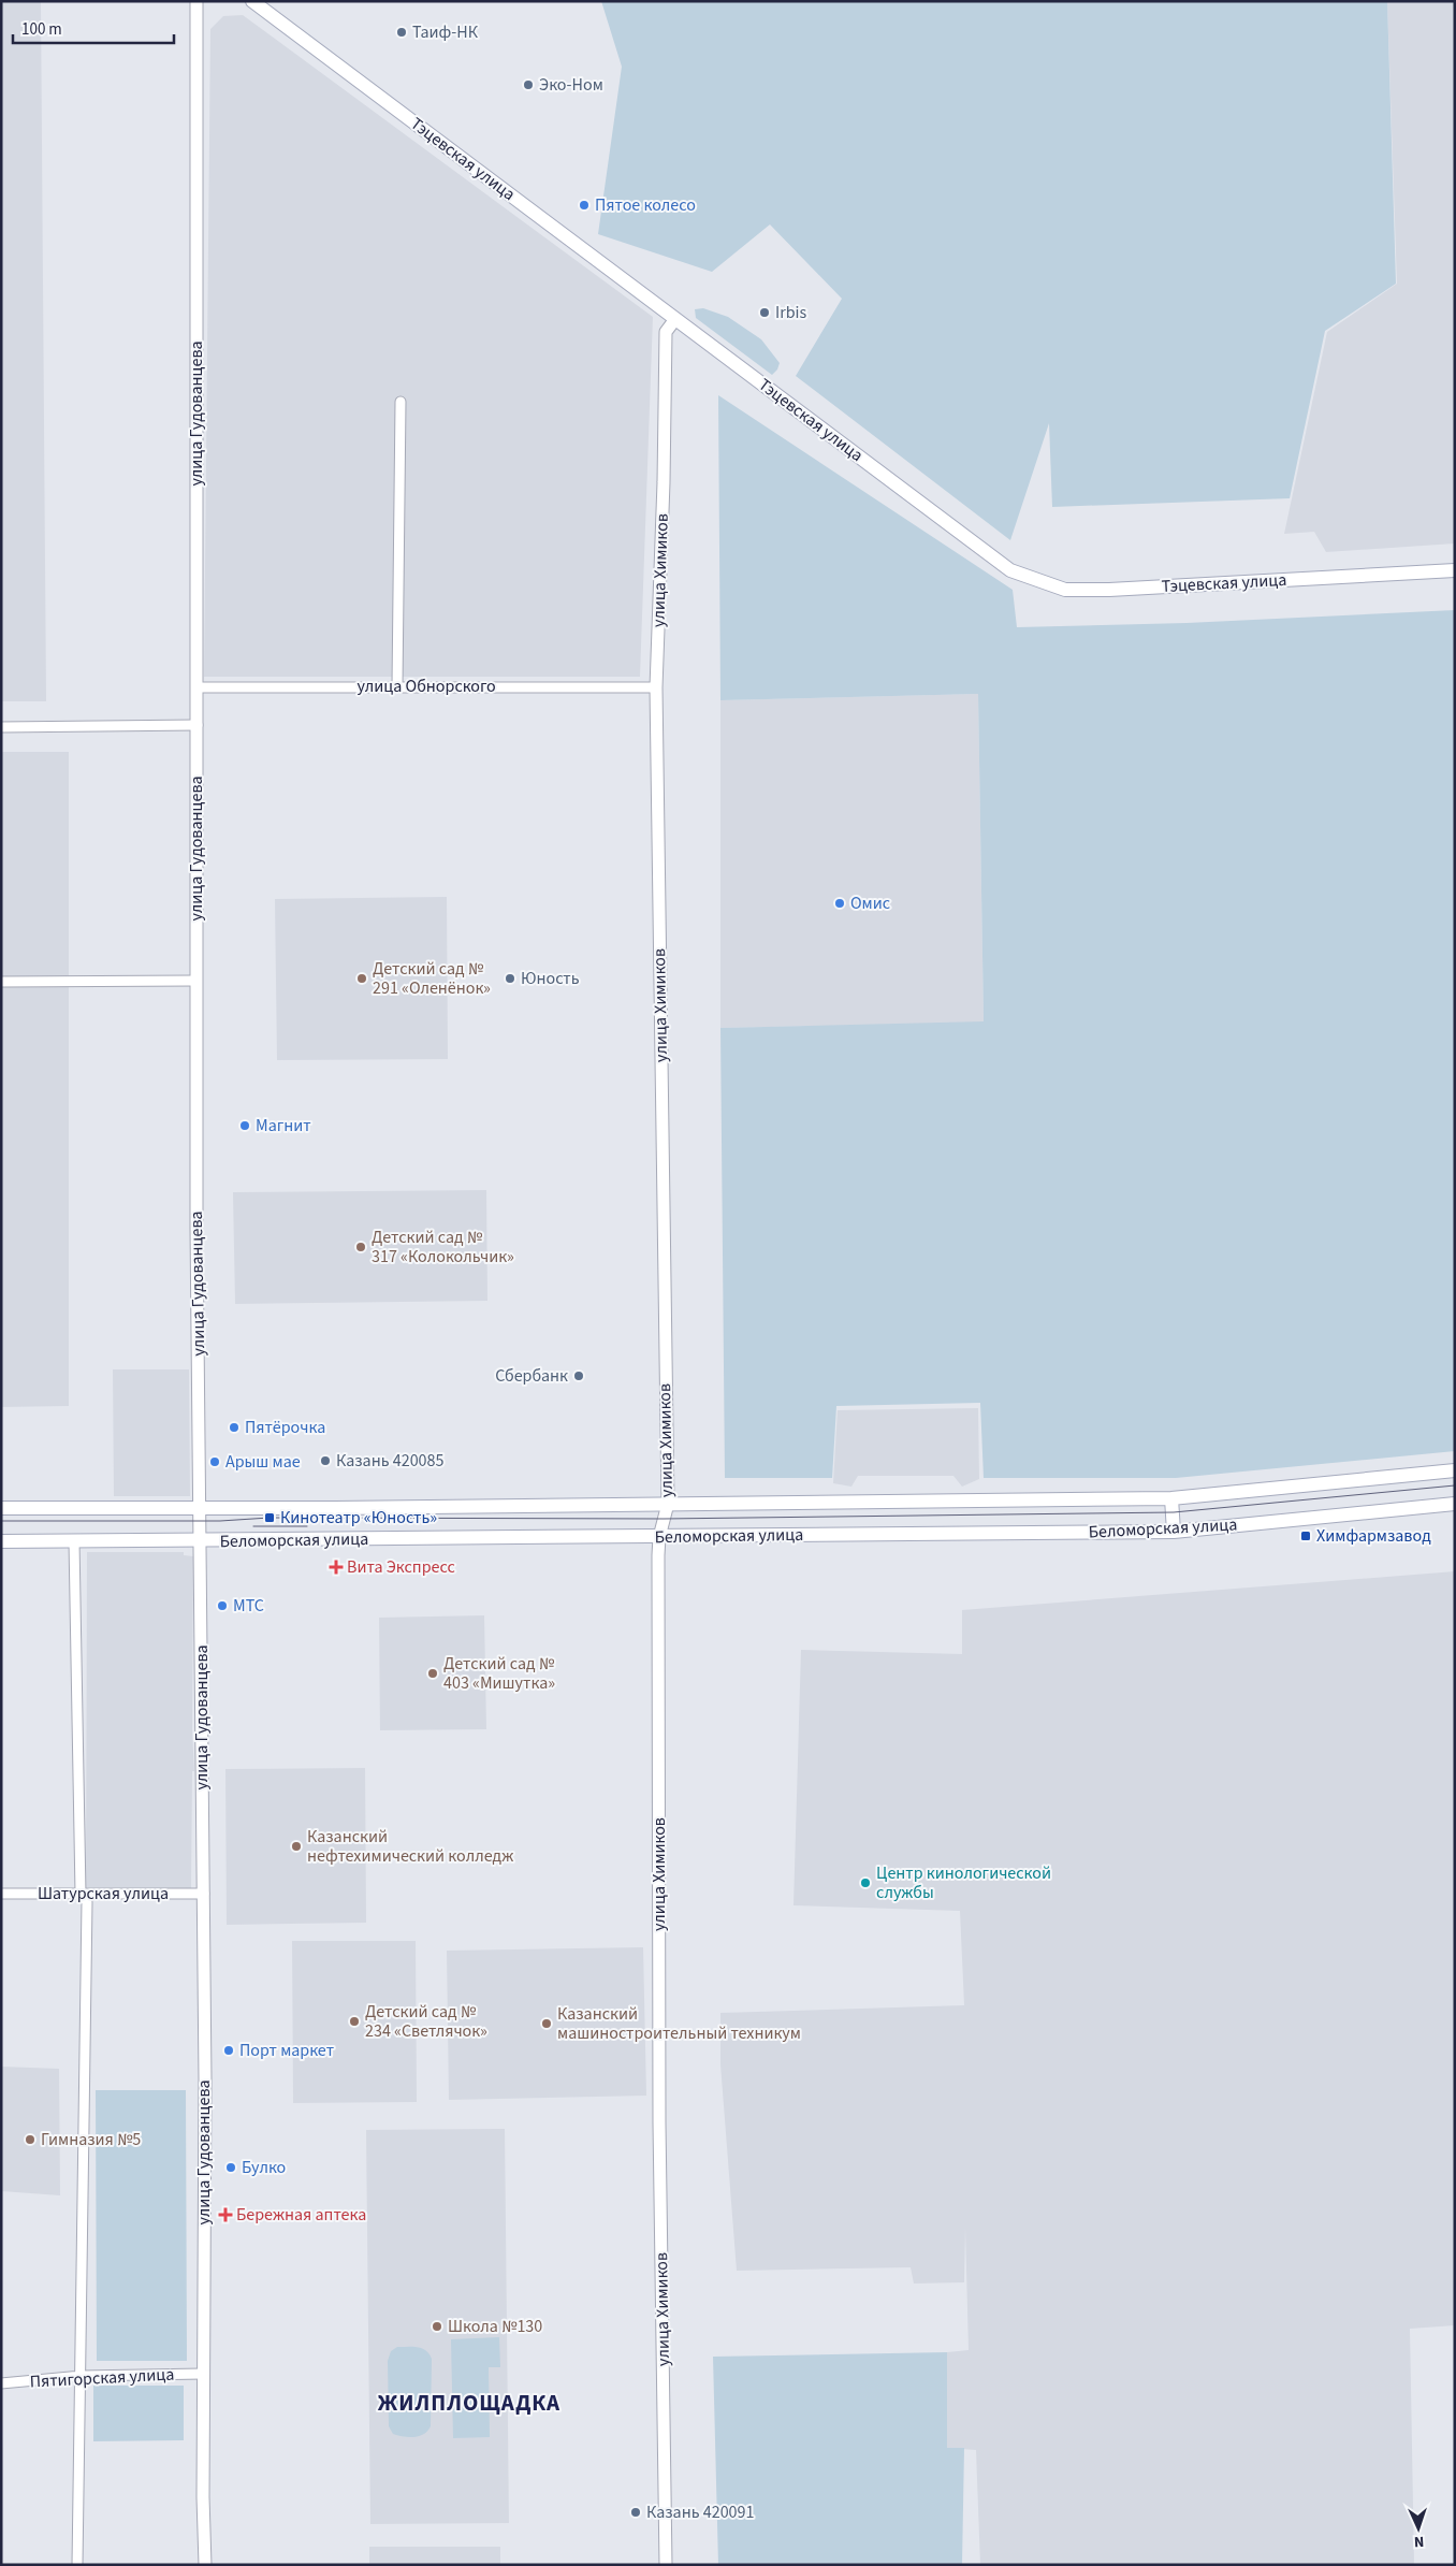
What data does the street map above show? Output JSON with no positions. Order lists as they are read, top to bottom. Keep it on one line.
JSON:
{"streets":{"main road":["Тэцевская улица","Беломорская улица"],"street":["улица Гудованцева","улица Химиков","улица Обнорского","Шатурская улица","Пятигорская улица"]},"crossings":[["Тэцевская улица","улица Химиков"],["улица Гудованцева","улица Обнорского"],["улица Гудованцева","Беломорская улица"],["улица Гудованцева","Шатурская улица"],["улица Гудованцева","Пятигорская улица"],["улица Химиков","улица Обнорского"],["улица Химиков","Беломорская улица"]],"districts":["ЖИЛПЛОЩАДКА"],"places":{"other":["Таиф-НК","Эко-Ном","Пятое колесо","Irbis","Омис","Детский сад № 291 «Оленёнок»","Юность","Магнит","Детский сад № 317 «Колокольчик»","Сбербанк","Пятёрочка","Казань 420085","Арыш мае","МТС","Детский сад № 403 «Мишутка»","Казанский нефтехимический колледж","Центр кинологической службы","Детский сад № 234 «Светлячок»","Казанский машиностроительный техникум","Порт маркет","Гимназия №5","Булко","Школа №130","Казань 420091"],"transit":["Кинотеатр «Юность»","Химфармзавод"],"health":["Вита Экспресс","Бережная аптека"]},"scale_bar":"100 m","north":"bottom"}
